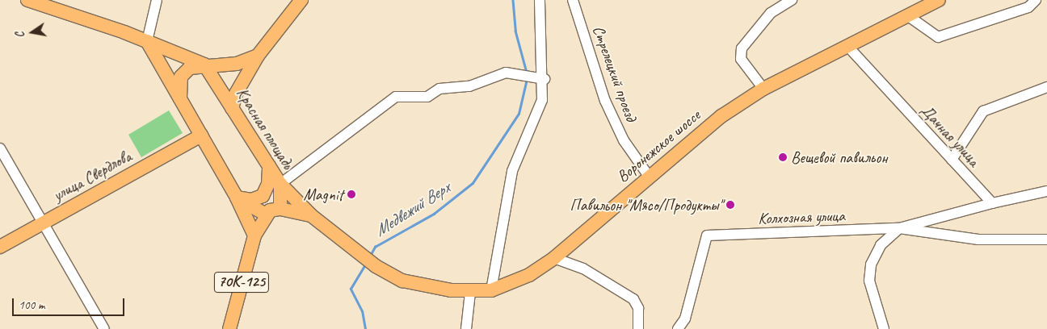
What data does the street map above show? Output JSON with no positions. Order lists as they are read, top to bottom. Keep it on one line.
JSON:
{"streets":{"main road":["Красная площадь","Воронежское шоссе","улица Свердлова","70К-125"],"street":["Стрелецкий проезд","Дачная улица","Колхозная улица"]},"crossings":[["Стрелецкий проезд","Воронежское шоссе"],["Красная площадь","Воронежское шоссе"],["Дачная улица","Воронежское шоссе"],["Дачная улица","Колхозная улица"]],"water":["Медвежий Верх"],"places":["Вещевой павильон","Magnit","Павильон \"Мясо/Продукты\""],"scale_bar":"100 m","north":"left"}
